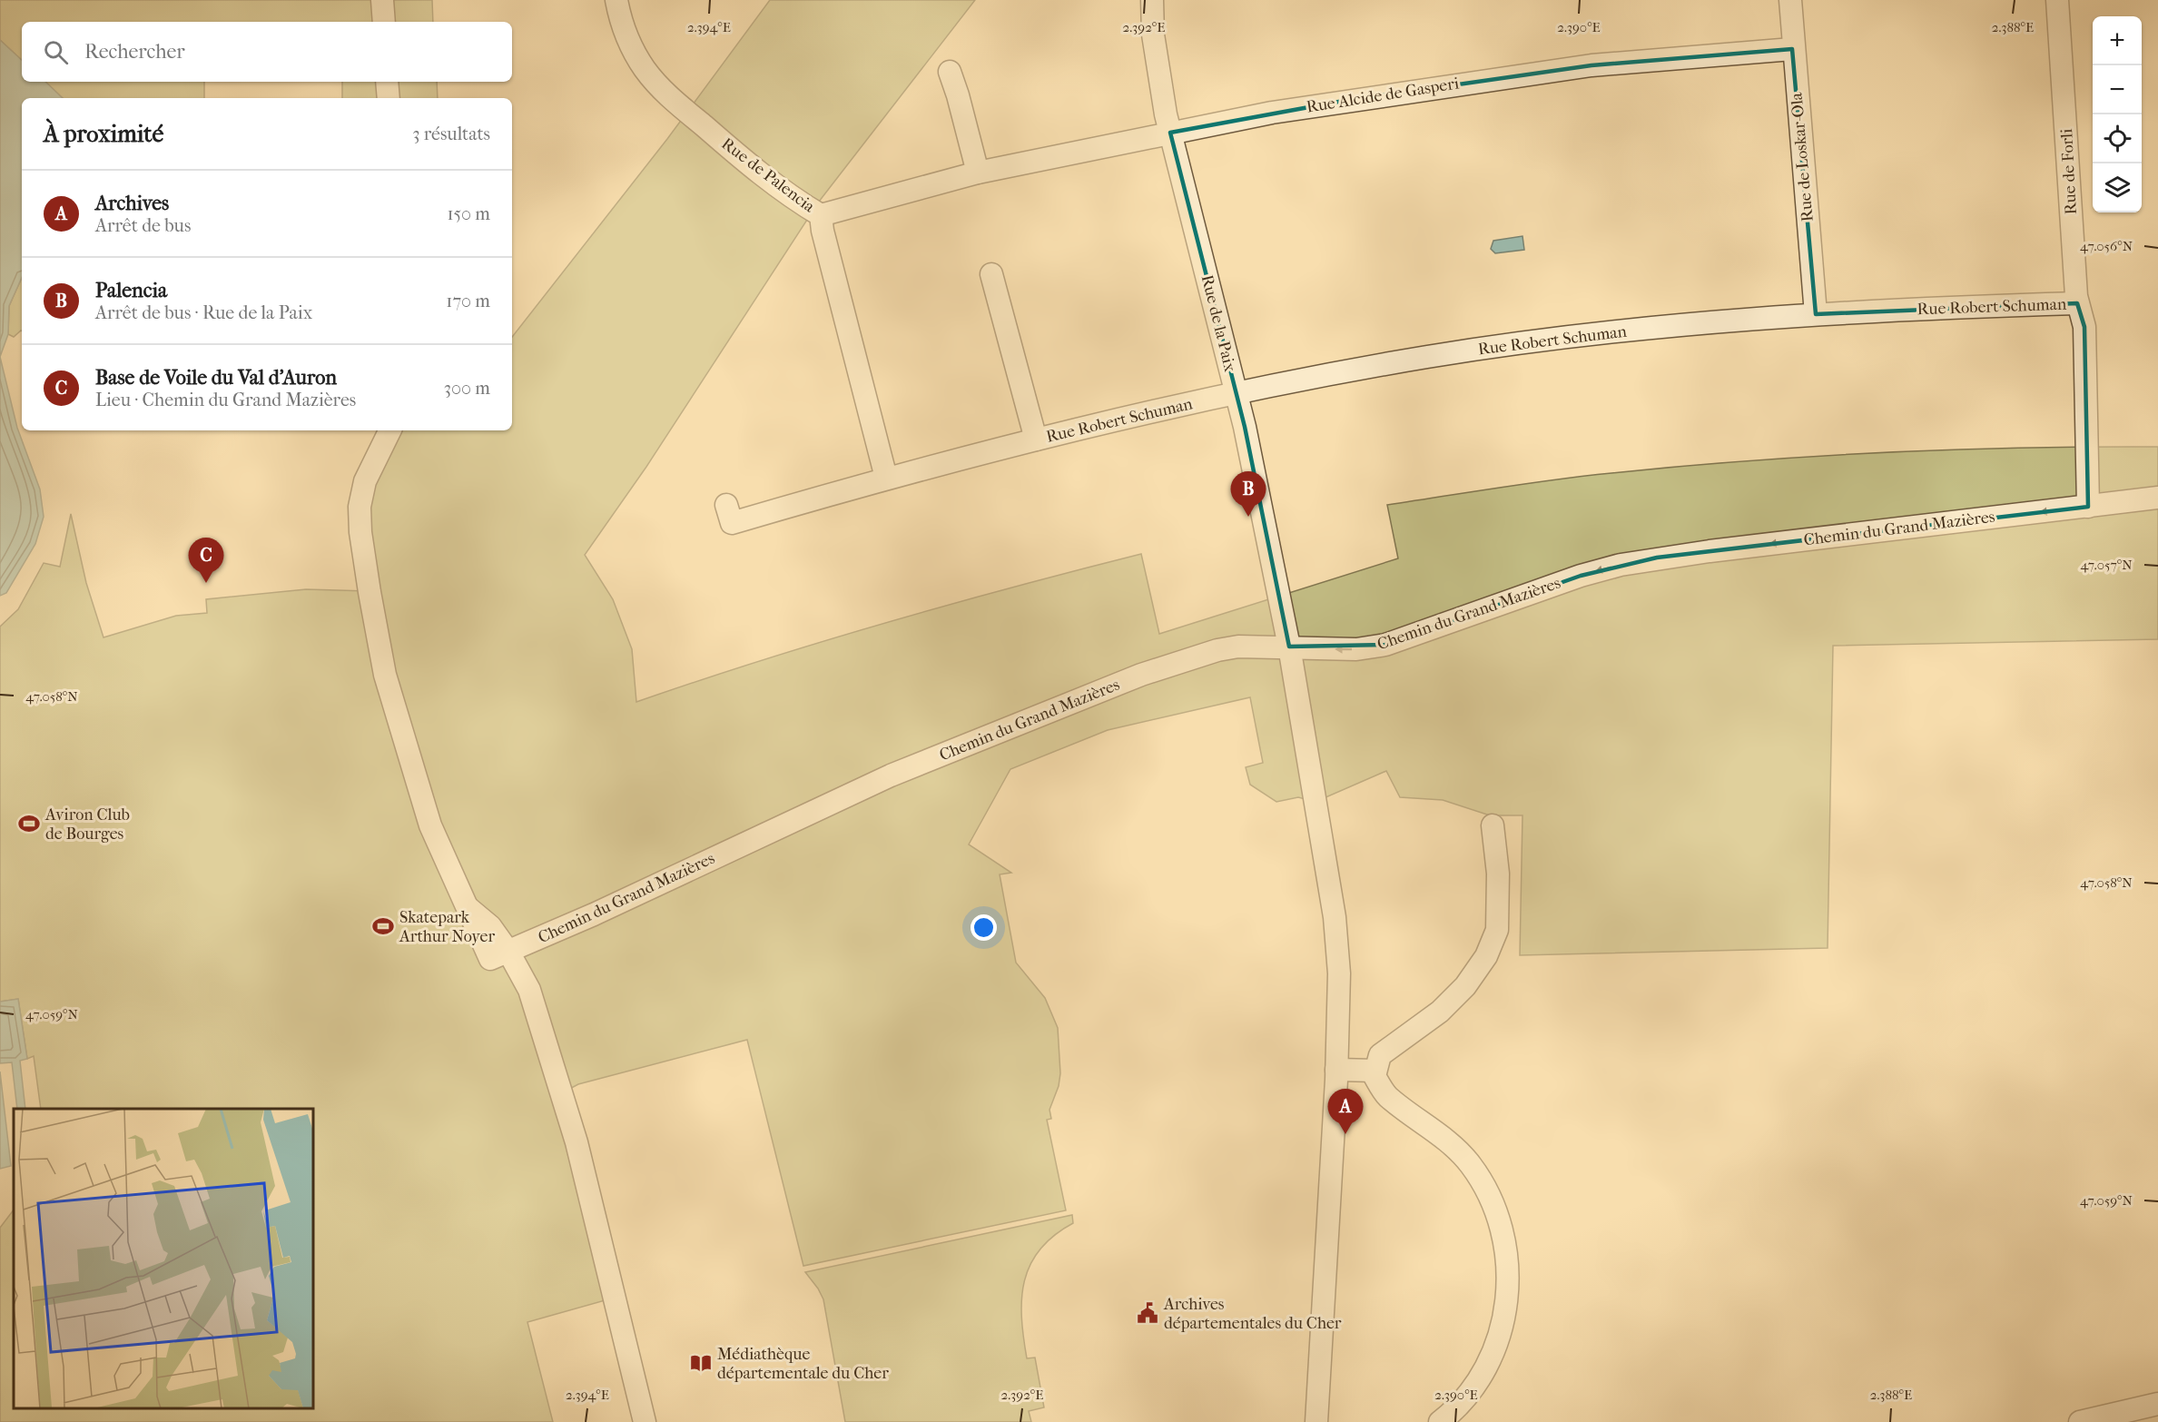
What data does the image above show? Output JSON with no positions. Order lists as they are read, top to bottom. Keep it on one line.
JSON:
{"streets":{"street":["Rue Alcide de Gasperi","Rue de Loskar-Ola","Rue de Forli","Rue de Palencia","Rue Robert Schuman","Rue de la Paix","Chemin du Grand Mazières"]},"crossings":[["Rue Alcide de Gasperi","Rue de Loskar-Ola"],["Rue Alcide de Gasperi","Rue de Palencia"],["Rue Alcide de Gasperi","Rue de la Paix"],["Rue de Loskar-Ola","Rue Robert Schuman"],["Rue de Forli","Rue Robert Schuman"],["Rue de Forli","Chemin du Grand Mazières"],["Rue de Palencia","Rue Robert Schuman"],["Rue Robert Schuman","Rue de la Paix"],["Rue de la Paix","Chemin du Grand Mazières"]],"one_way":["Chemin du Grand Mazières"],"places":{"sports":["Aviron Club de Bourges","Skatepark Arthur Noyer"],"public building":["Archives départementales du Cher"],"library":["Médiathèque départementale du Cher"]},"page":{"map_buttons":["+","−"],"search":"Rechercher","heading":["À proximité","3 résultats"],"list":[{"mark":"A","name":"Archives","note":"Arrêt de bus","value":"150 m"},{"mark":"B","name":"Palencia","note":"Arrêt de bus · Rue de la Paix","value":"170 m"},{"mark":"C","name":"Base de Voile du Val d'Auron","note":"Lieu · Chemin du Grand Mazières","value":"300 m"}],"pins":["B","C","A"]},"coordinates":["2.394°E","2.392°E","2.390°E","2.388°E","47.056°N","47.057°N","47.058°N","47.059°N"]}
